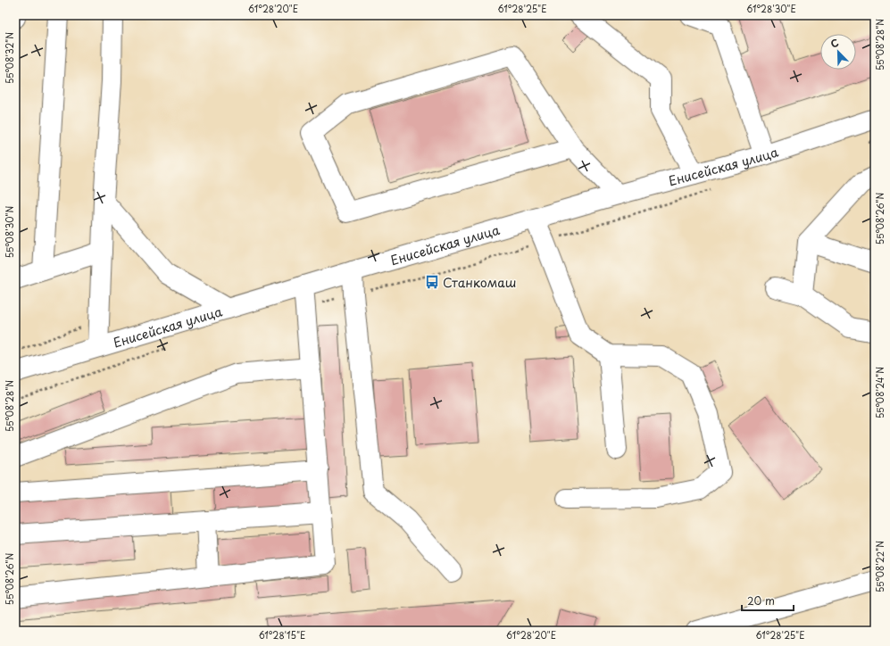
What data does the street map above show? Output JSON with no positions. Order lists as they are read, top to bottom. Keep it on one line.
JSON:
{"streets":{"street":["Енисейская улица"]},"places":{"bus stop":["Станкомаш"]},"scale_bar":"20 m","north":"top left","coordinates":["61°28'20\"E","61°28'25\"E","61°28'30\"E","55°08'28\"N","55°08'32\"N","55°08'26\"N","55°08'30\"N","55°08'24\"N","55°08'22\"N","61°28'15\"E"]}
